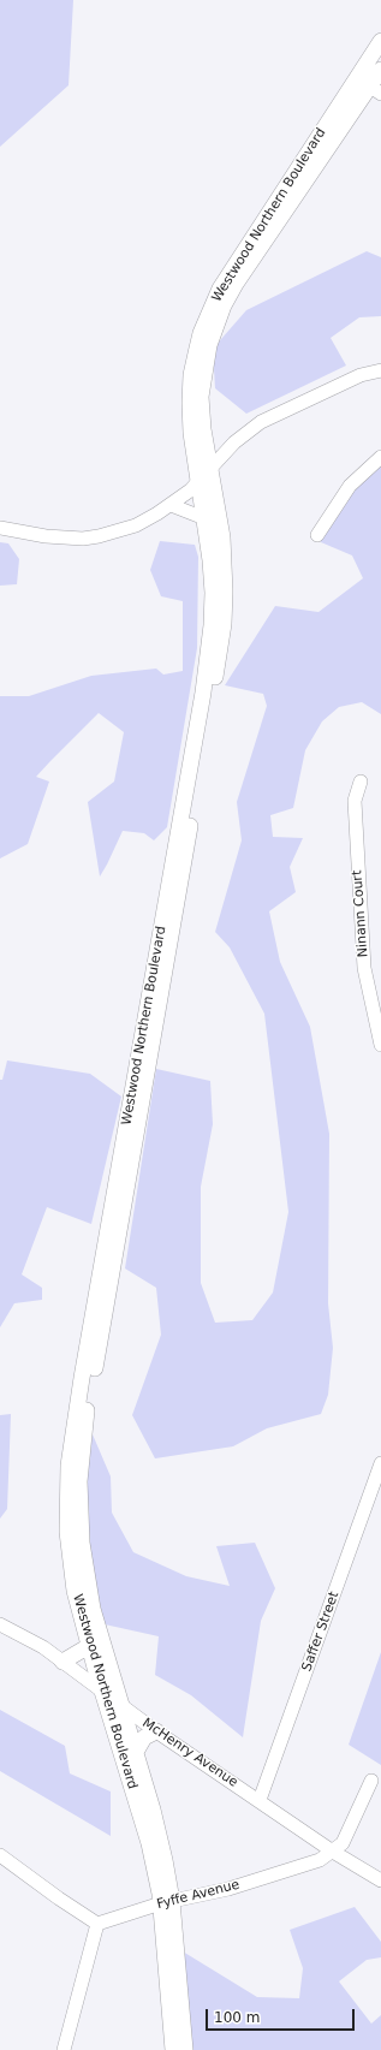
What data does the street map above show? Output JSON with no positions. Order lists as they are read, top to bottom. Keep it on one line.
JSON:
{"streets":{"main road":["Westwood Northern Boulevard"],"street":["Ninann Court","Saffer Street","McHenry Avenue","Fyffe Avenue"]},"crossings":[["Westwood Northern Boulevard","McHenry Avenue"],["Westwood Northern Boulevard","Fyffe Avenue"],["Saffer Street","McHenry Avenue"],["McHenry Avenue","Fyffe Avenue"]],"scale_bar":"100 m"}
